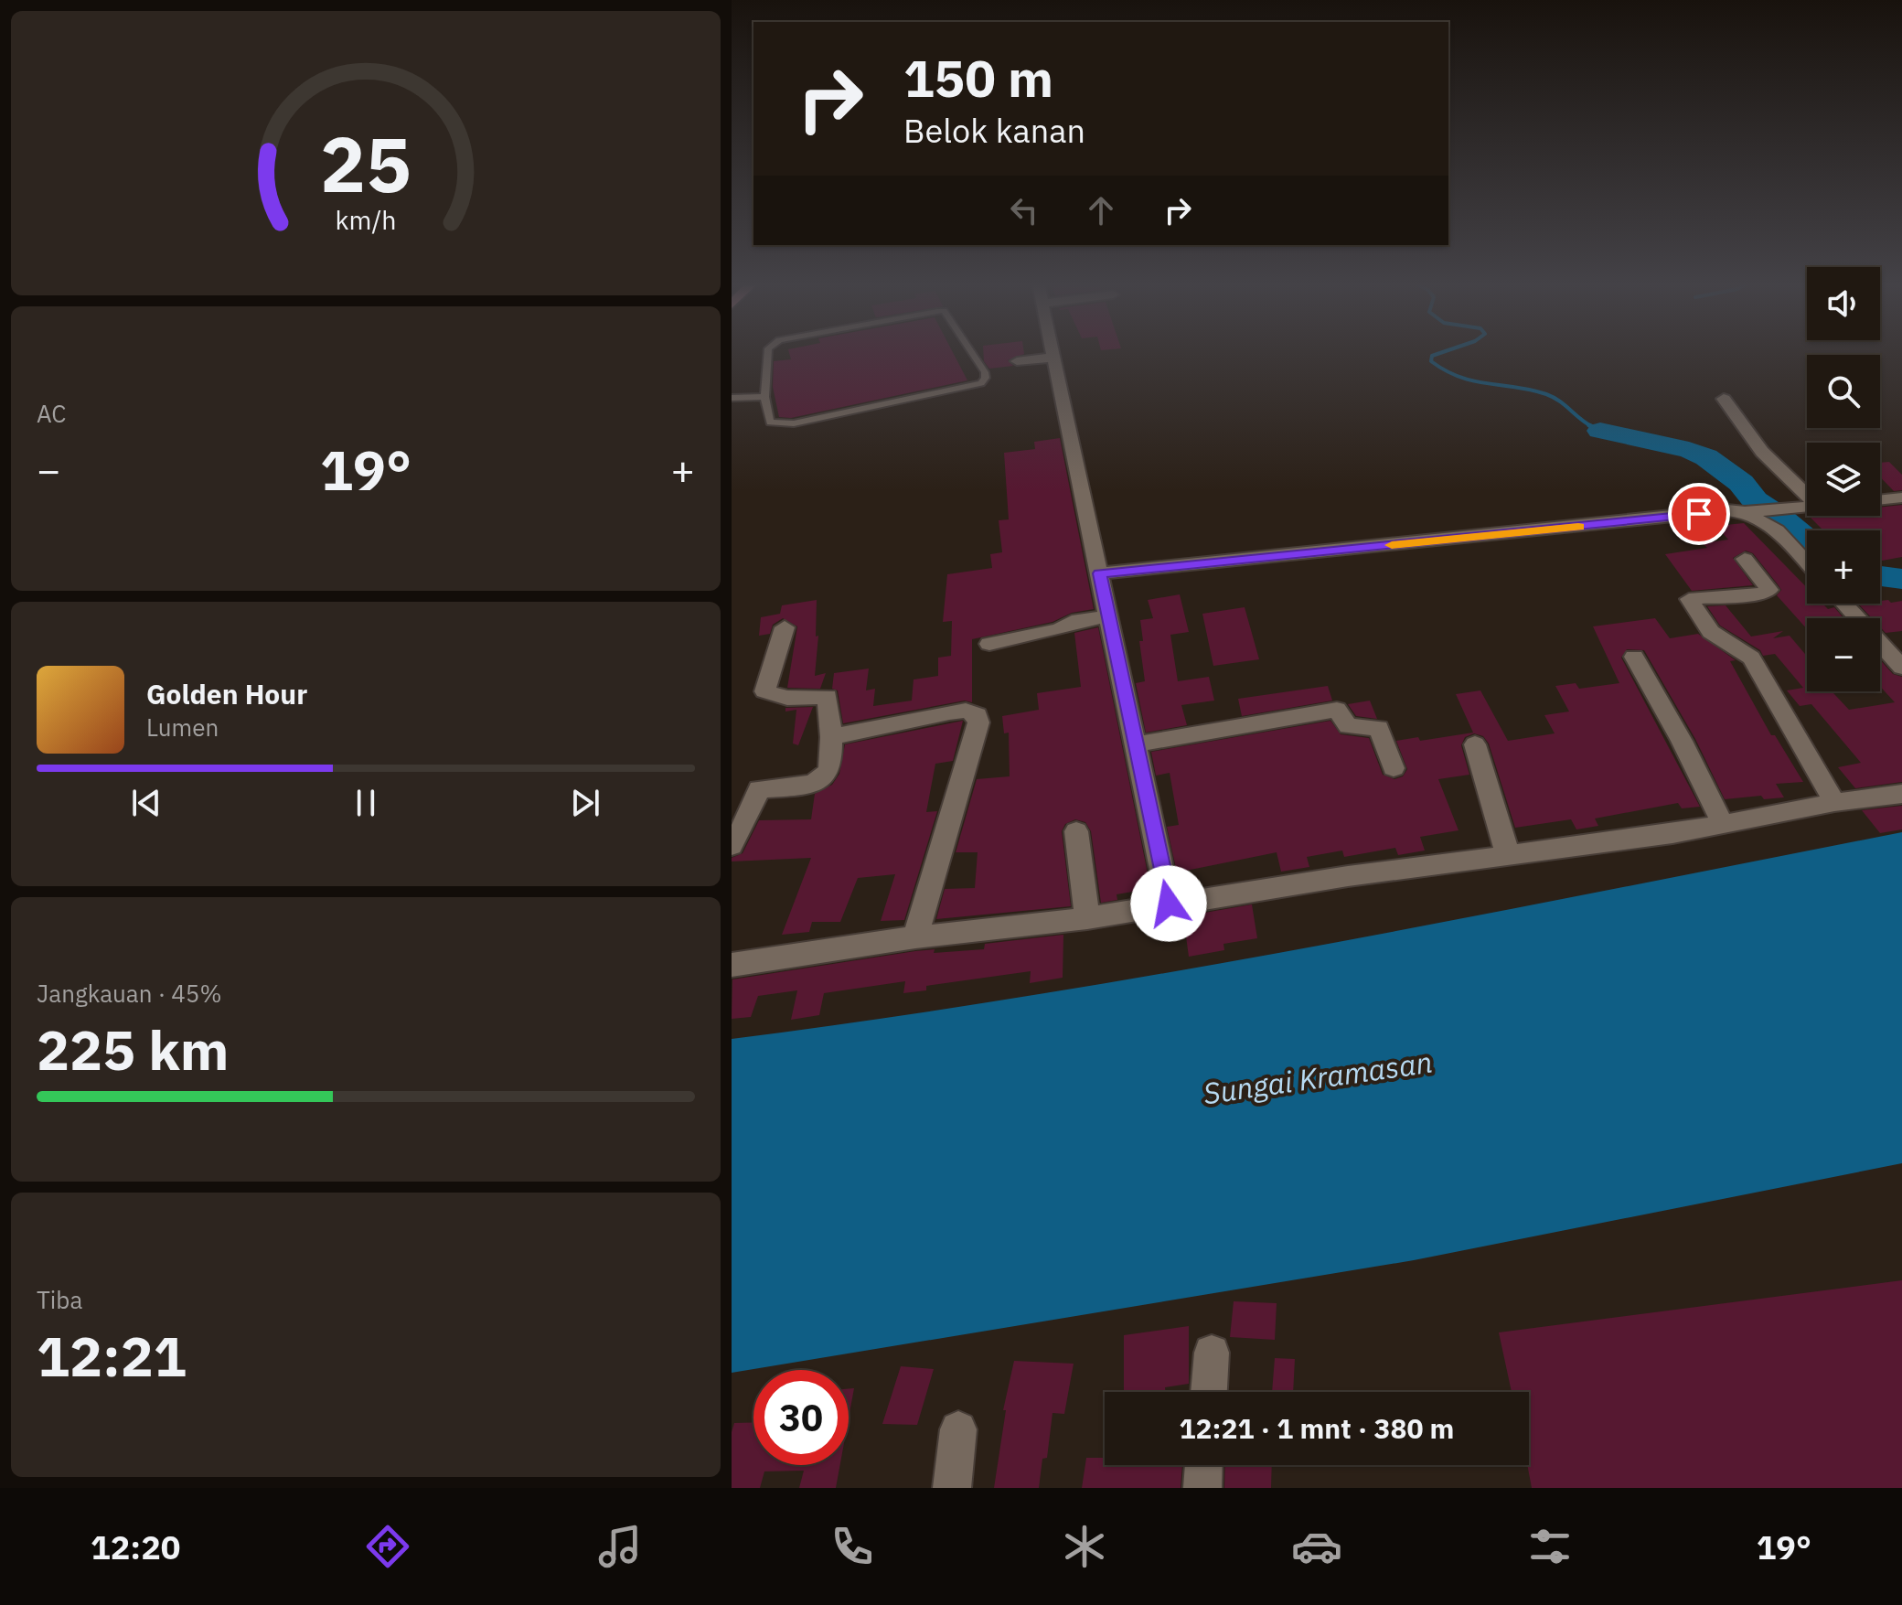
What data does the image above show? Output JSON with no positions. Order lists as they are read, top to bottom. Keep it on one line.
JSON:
{"water":["Sungai Kramasan"],"page":{"turn":["150 m","Belok kanan"],"map_buttons":["+","−"],"tile":["AC",["Jangkauan · 45%","225 km"],["Tiba","12:21"]],"heat":["−","19°","+"],"song":["Golden Hour","Lumen"],"limit":"30","trip":"12:21 · 1 mnt · 380 m","tabs":["12:20","19°"],"gauge":["25","km/h"]}}
